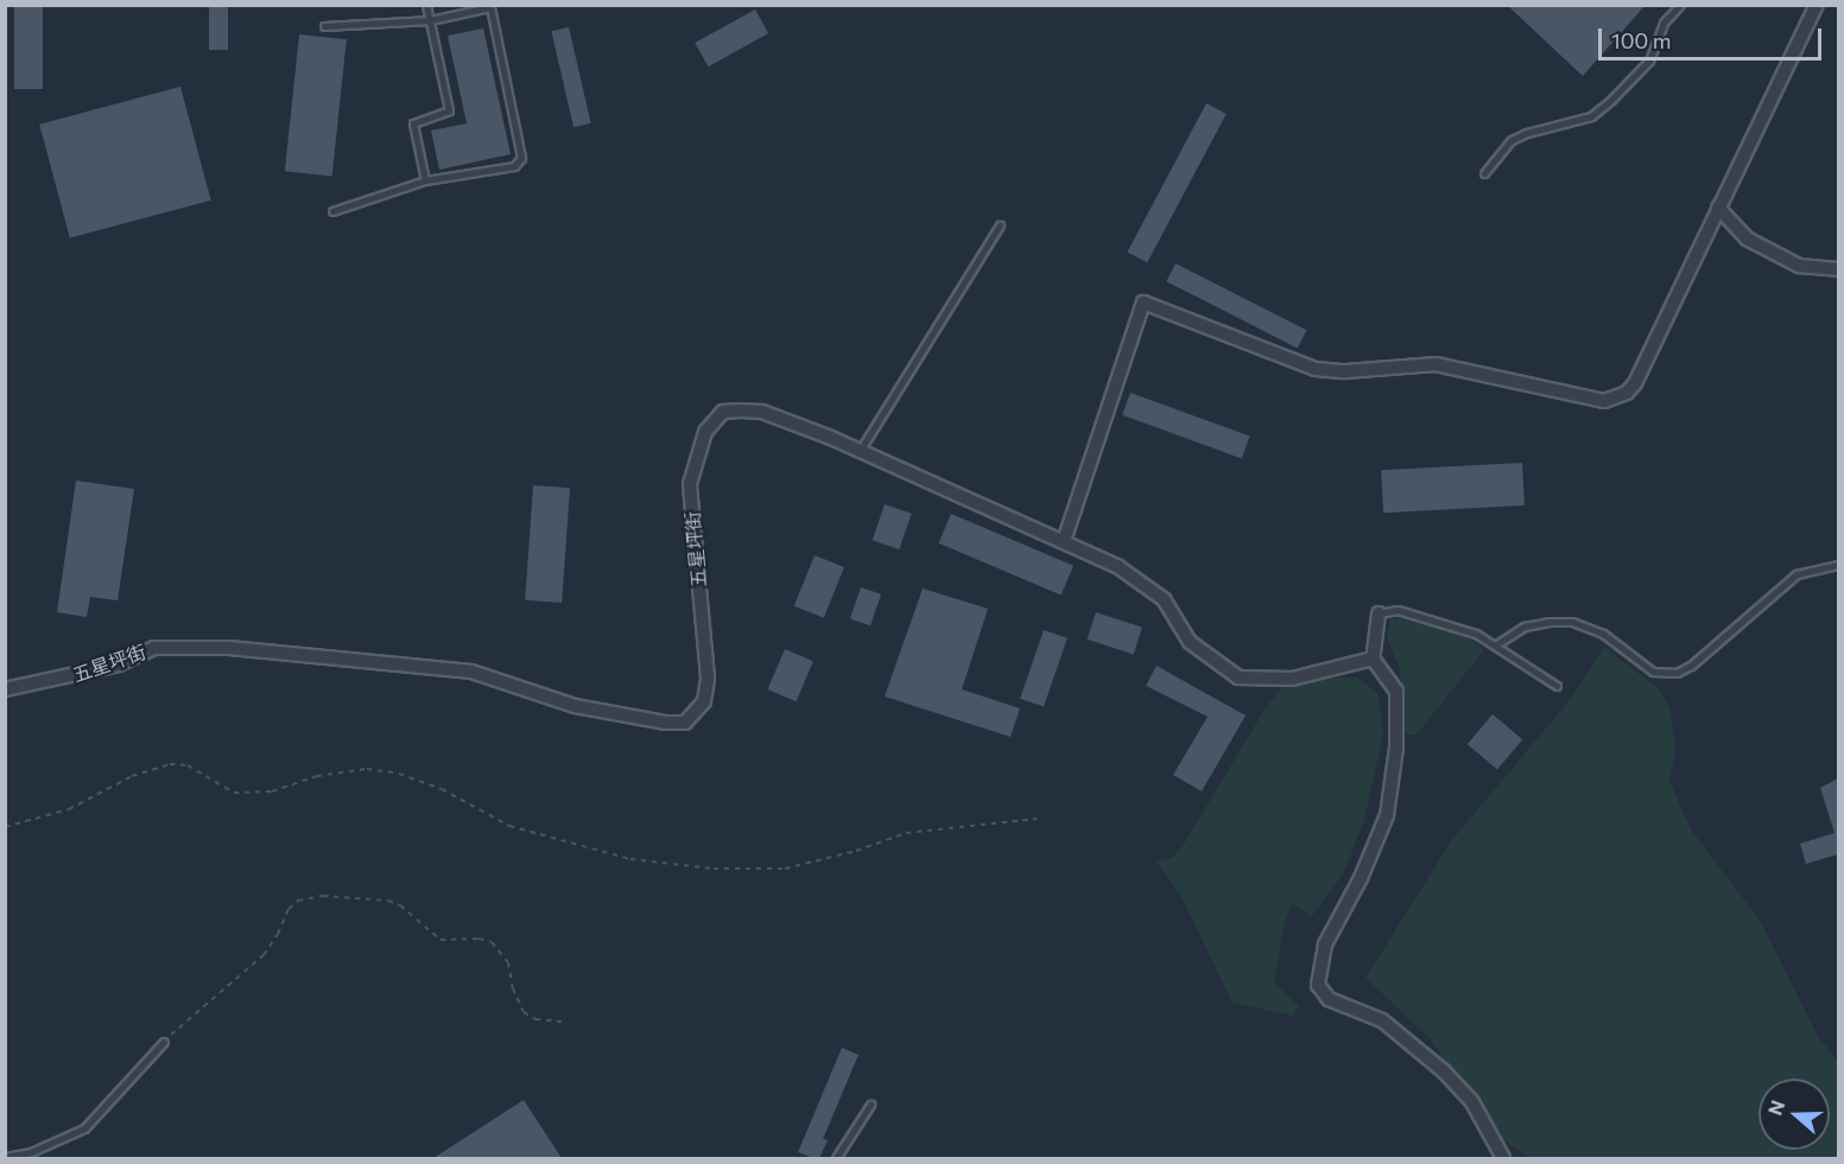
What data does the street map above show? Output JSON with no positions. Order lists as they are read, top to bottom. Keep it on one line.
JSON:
{"streets":{"street":["五星坪街"]},"scale_bar":"100 m","north":"left"}
